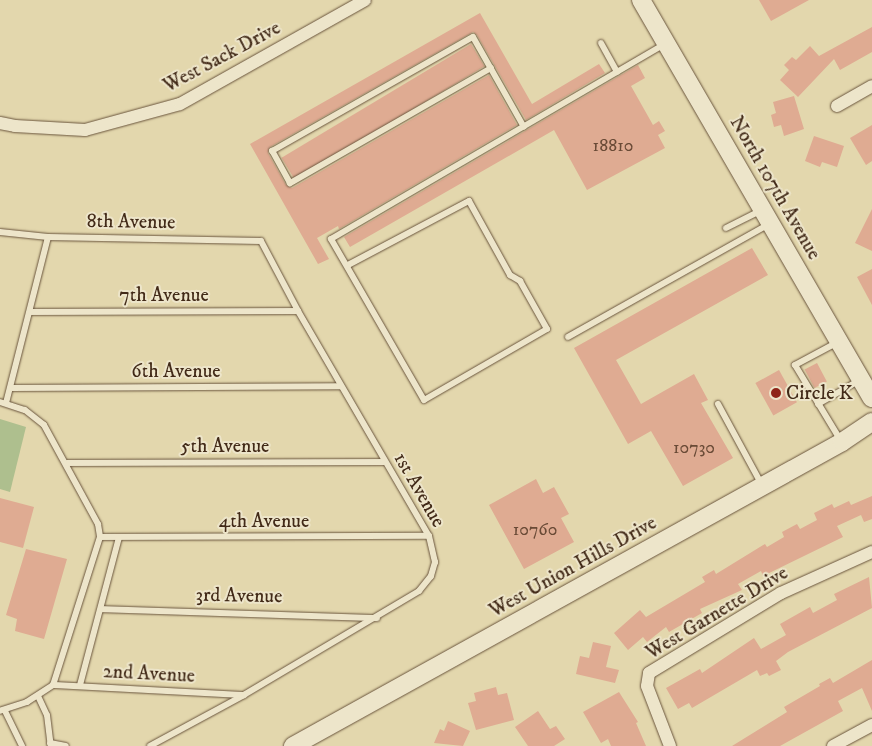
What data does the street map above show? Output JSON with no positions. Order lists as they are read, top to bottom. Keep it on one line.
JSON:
{"streets":{"main road":["North 107th Avenue","West Union Hills Drive"],"street":["West Sack Drive","West Garnette Drive"],"lane":["8th Avenue","7th Avenue","6th Avenue","5th Avenue","1st Avenue","4th Avenue","3rd Avenue","2nd Avenue"]},"crossings":[["8th Avenue","1st Avenue"],["7th Avenue","1st Avenue"],["6th Avenue","1st Avenue"],["5th Avenue","1st Avenue"],["1st Avenue","4th Avenue"],["1st Avenue","3rd Avenue"],["1st Avenue","2nd Avenue"]],"places":["Circle K"],"house_numbers":["18810","10730","10760"]}
